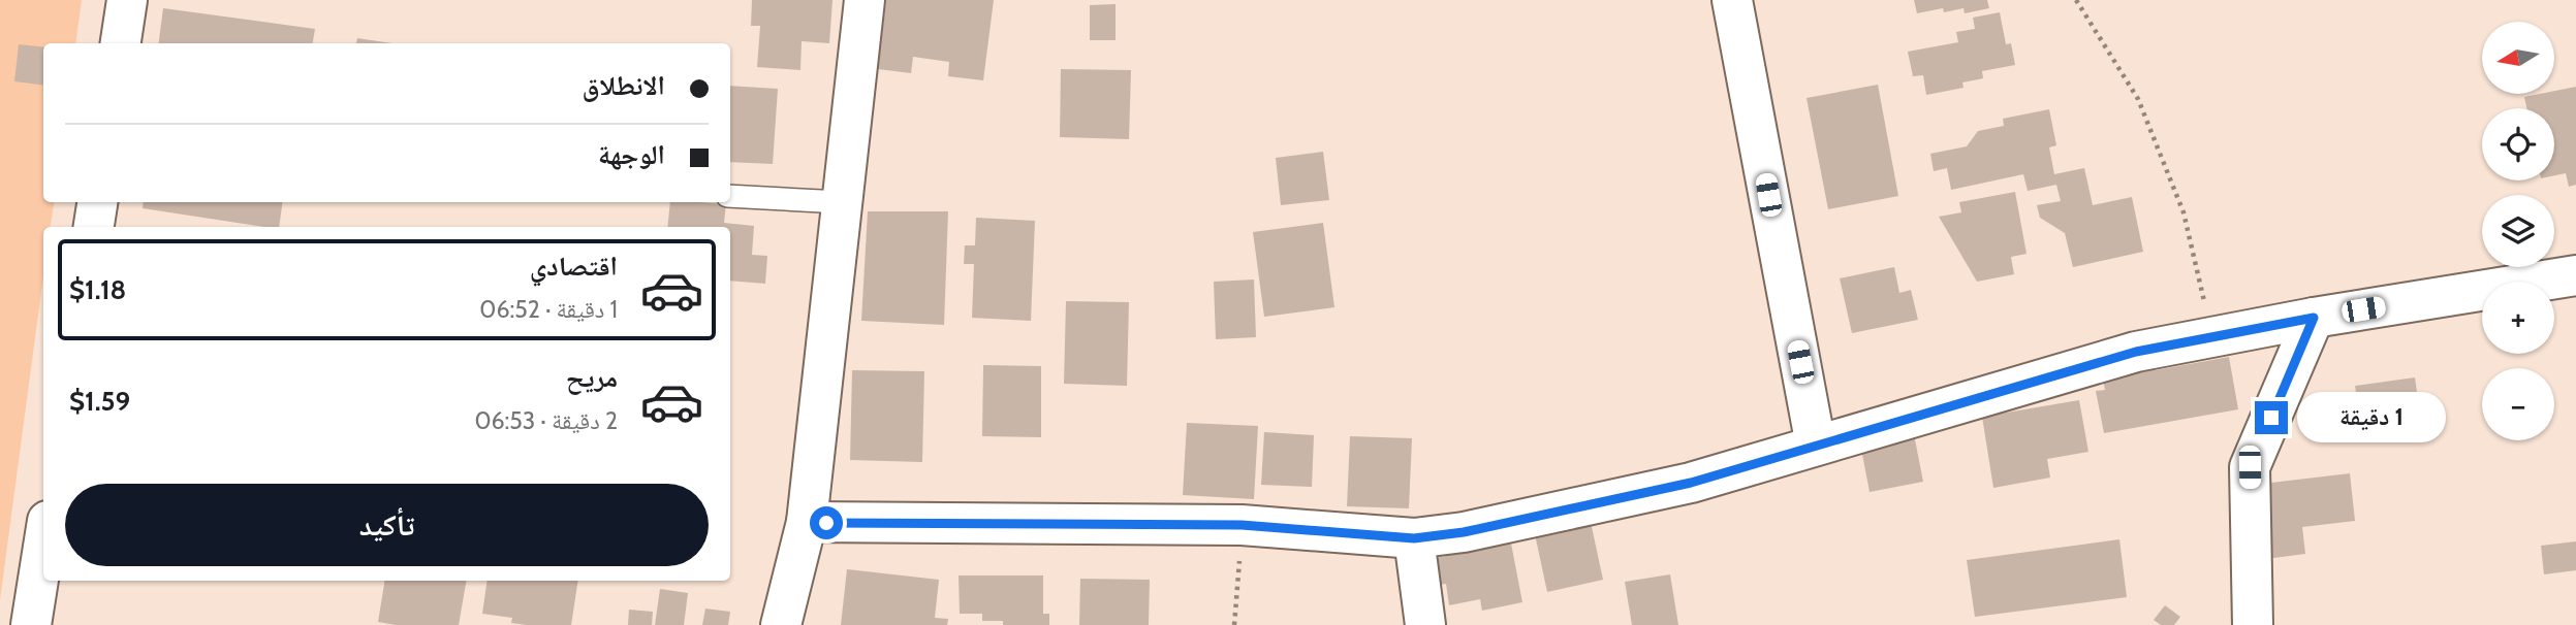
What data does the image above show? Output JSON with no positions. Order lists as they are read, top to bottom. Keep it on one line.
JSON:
{"north":"left","page":{"map_buttons":["+","−"],"banner":["الانطلاق","الوجهة"],"list":[{"name":"اقتصادي","note":"1 دقيقة · 06:52","value":"$1.18"},{"name":"مريح","note":"2 دقيقة · 06:53","value":"$1.59"}],"bubble":"1 دقيقة","buttons":"تأكيد"}}
